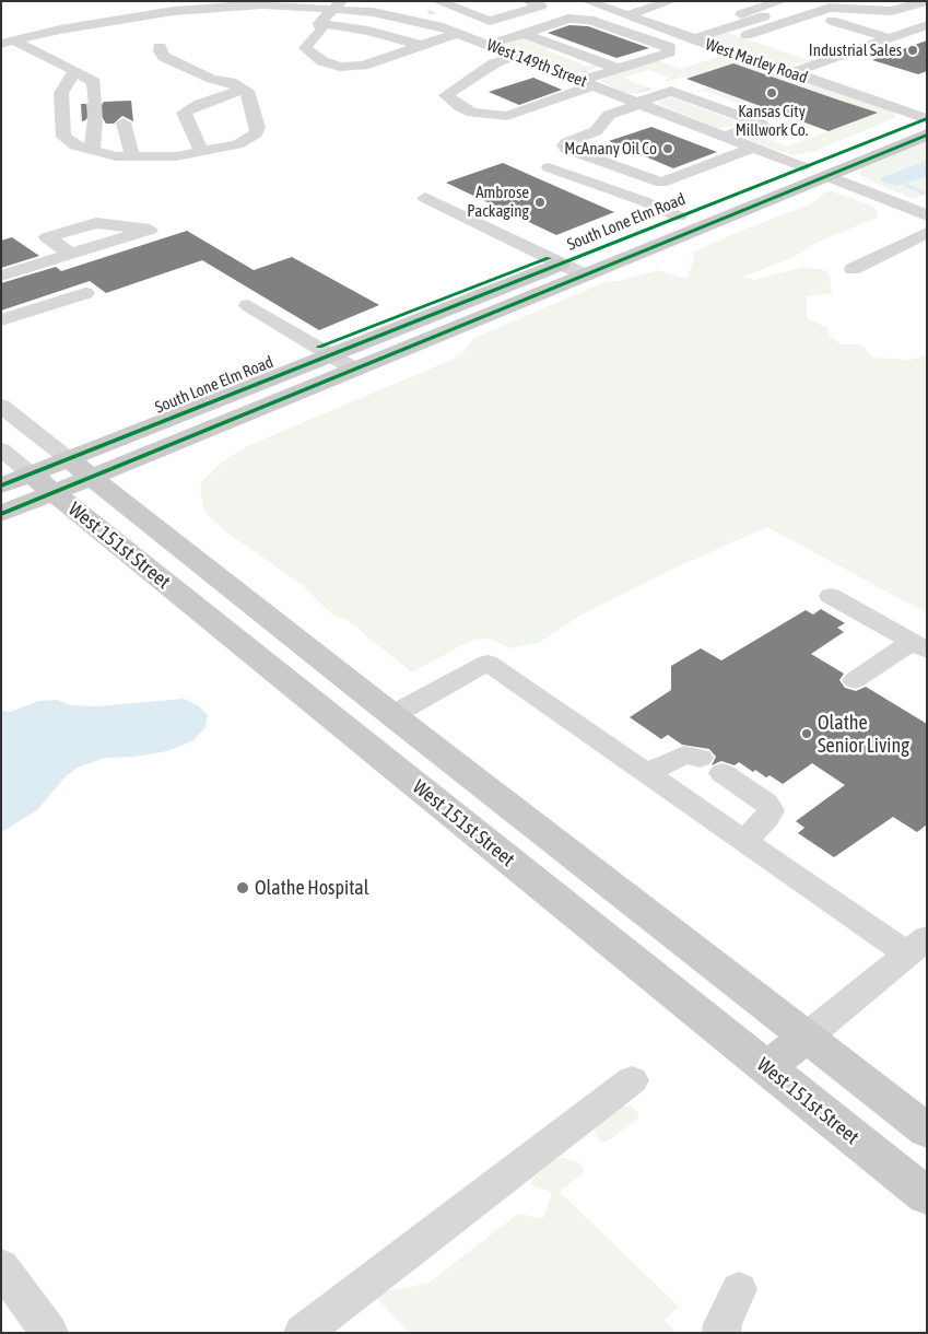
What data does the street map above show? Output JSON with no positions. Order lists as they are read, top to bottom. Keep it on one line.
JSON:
{"streets":{"main road":["South Lone Elm Road","West 151st Street"],"street":["West Marley Road","West 149th Street"]},"crossings":[["West Marley Road","South Lone Elm Road"],["West 149th Street","South Lone Elm Road"],["South Lone Elm Road","West 151st Street"]],"places":["Industrial Sales","Kansas City Millwork Co.","McAnany Oil Co","Ambrose Packaging","Olathe Senior Living","Olathe Hospital"]}
